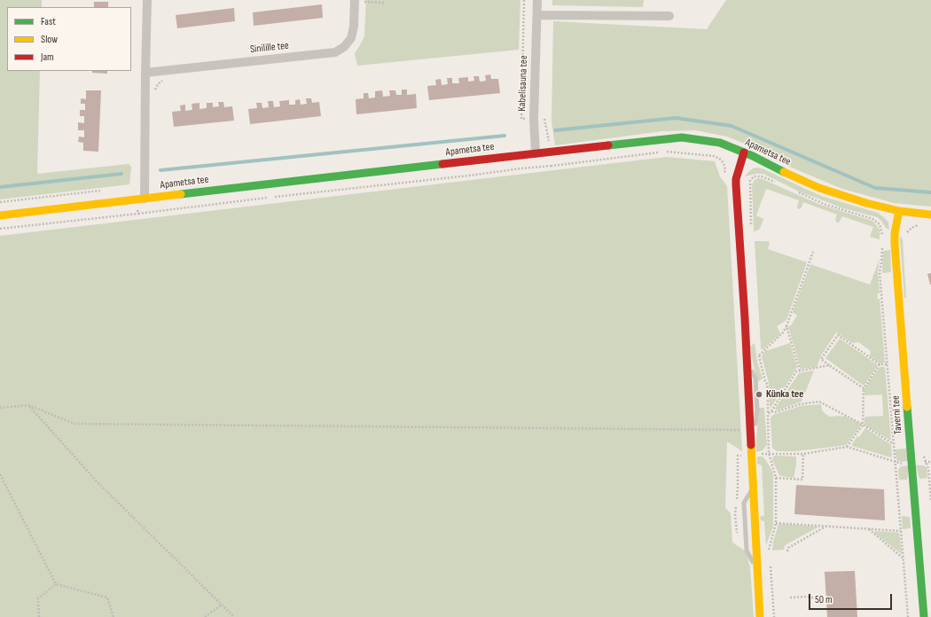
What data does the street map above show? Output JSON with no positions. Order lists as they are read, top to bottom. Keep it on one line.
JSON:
{"streets":{"street":["Sinilille tee","Kabelisauna tee","Apametsa tee","Taverni tee"]},"crossings":[["Kabelisauna tee","Apametsa tee"],["Apametsa tee","Taverni tee"]],"places":["Künka tee"],"legend":["Fast","Slow","Jam"],"scale_bar":"50 m"}
